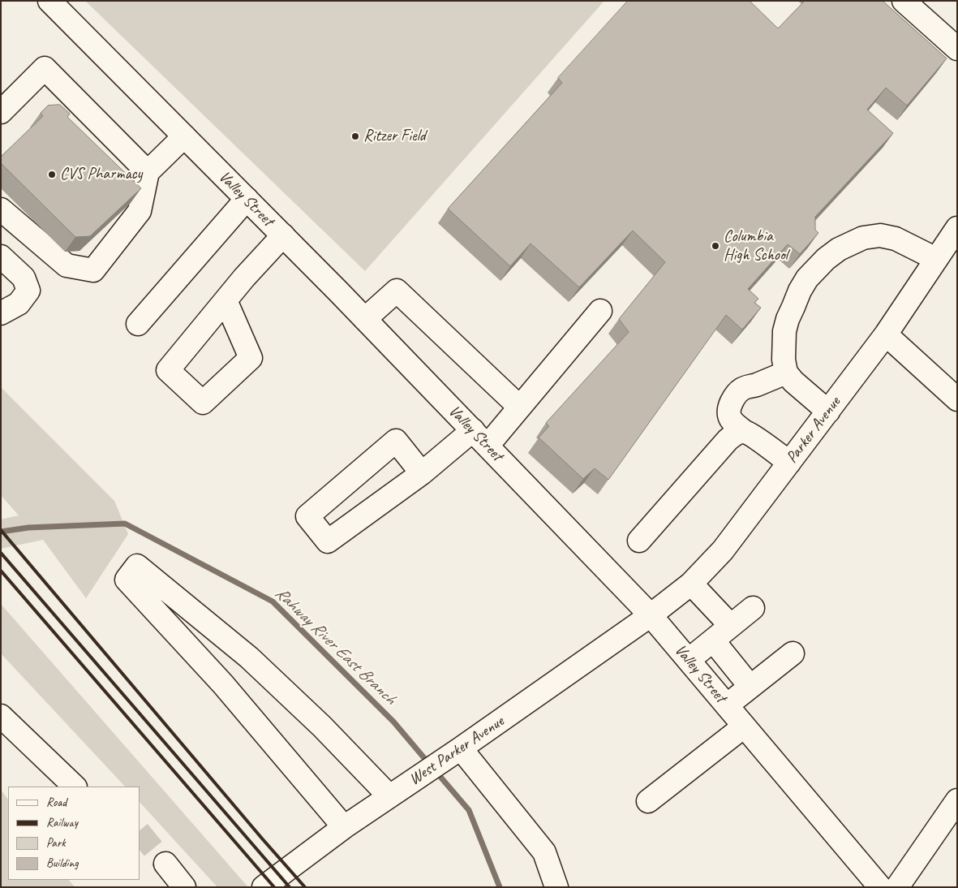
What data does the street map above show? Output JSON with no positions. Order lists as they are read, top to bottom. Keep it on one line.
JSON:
{"streets":{"street":["Valley Street","Parker Avenue","West Parker Avenue"]},"crossings":[["Valley Street","Parker Avenue"],["Valley Street","West Parker Avenue"],["Parker Avenue","West Parker Avenue"]],"water":["Rahway River East Branch"],"places":["Ritzer Field","CVS Pharmacy","Columbia High School"],"legend":["Road","Railway","Park","Building"]}
